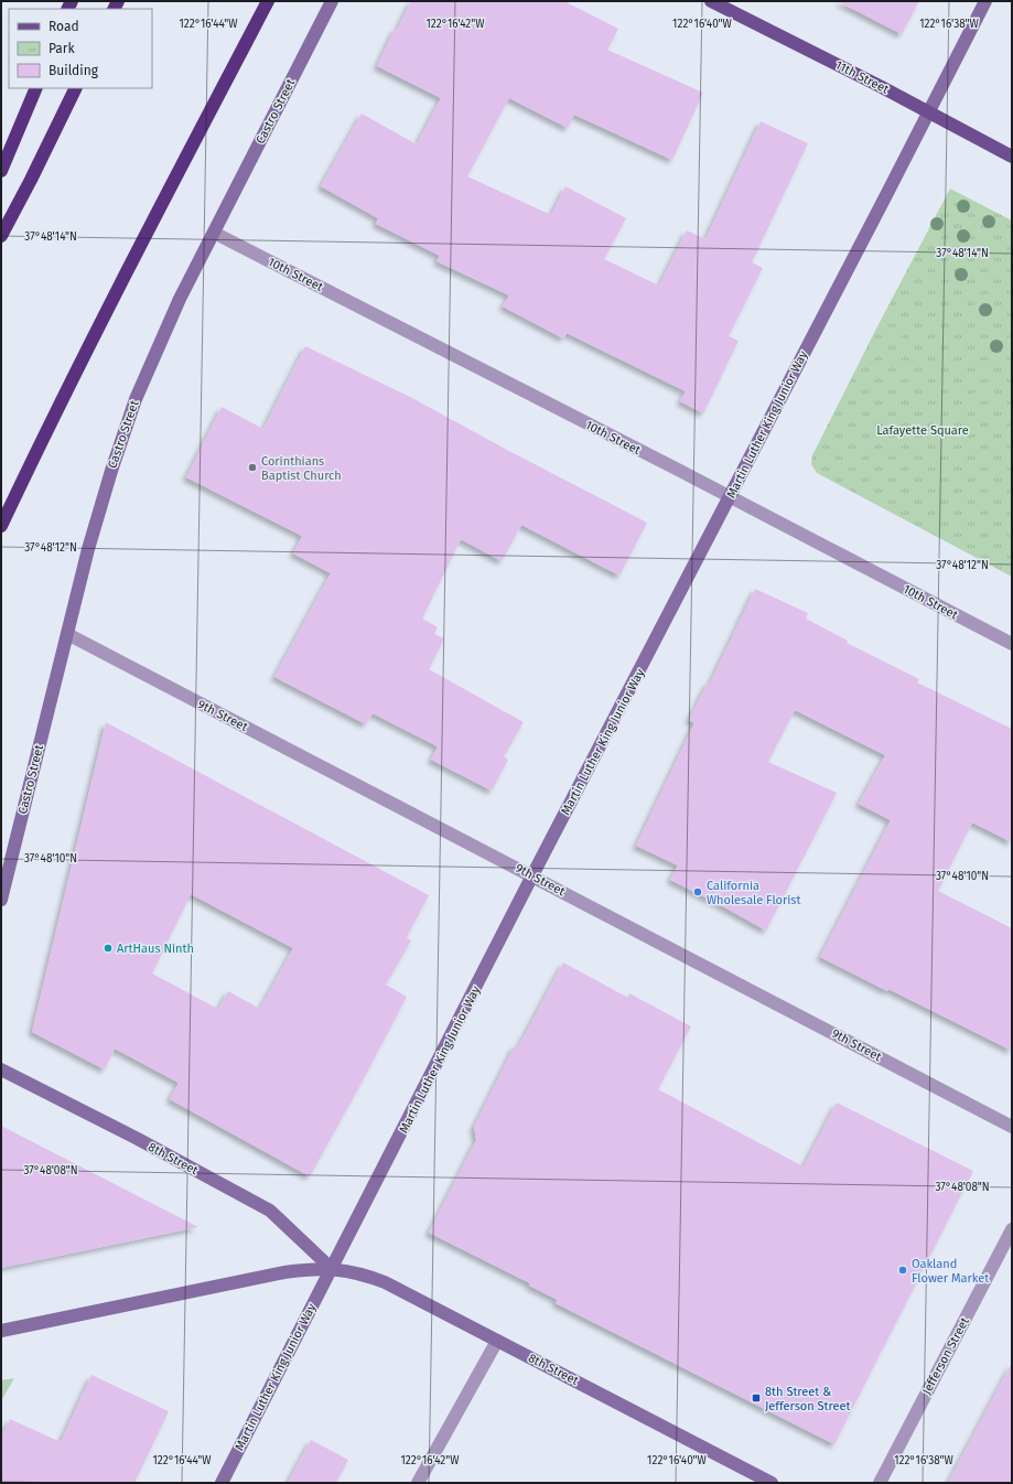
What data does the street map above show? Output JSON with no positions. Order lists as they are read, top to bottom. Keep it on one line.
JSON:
{"streets":{"main road":["11th Street"],"street":["Castro Street","10th Street","Martin Luther King Junior Way","9th Street","8th Street","Jefferson Street"]},"crossings":[["11th Street","Martin Luther King Junior Way"],["Castro Street","10th Street"],["Castro Street","9th Street"],["10th Street","Martin Luther King Junior Way"],["Martin Luther King Junior Way","9th Street"],["Martin Luther King Junior Way","8th Street"]],"parks":["Lafayette Square"],"places":{"other":["Corinthians Baptist Church","California Wholesale Florist","ArtHaus Ninth","Oakland Flower Market"],"transit":["8th Street & Jefferson Street"]},"legend":["Road","Park","Building"],"coordinates":["122°16'44\"W","122°16'42\"W","122°16'40\"W","122°16'38\"W","37°48'14\"N","37°48'12\"N","37°48'10\"N","37°48'08\"N"]}
